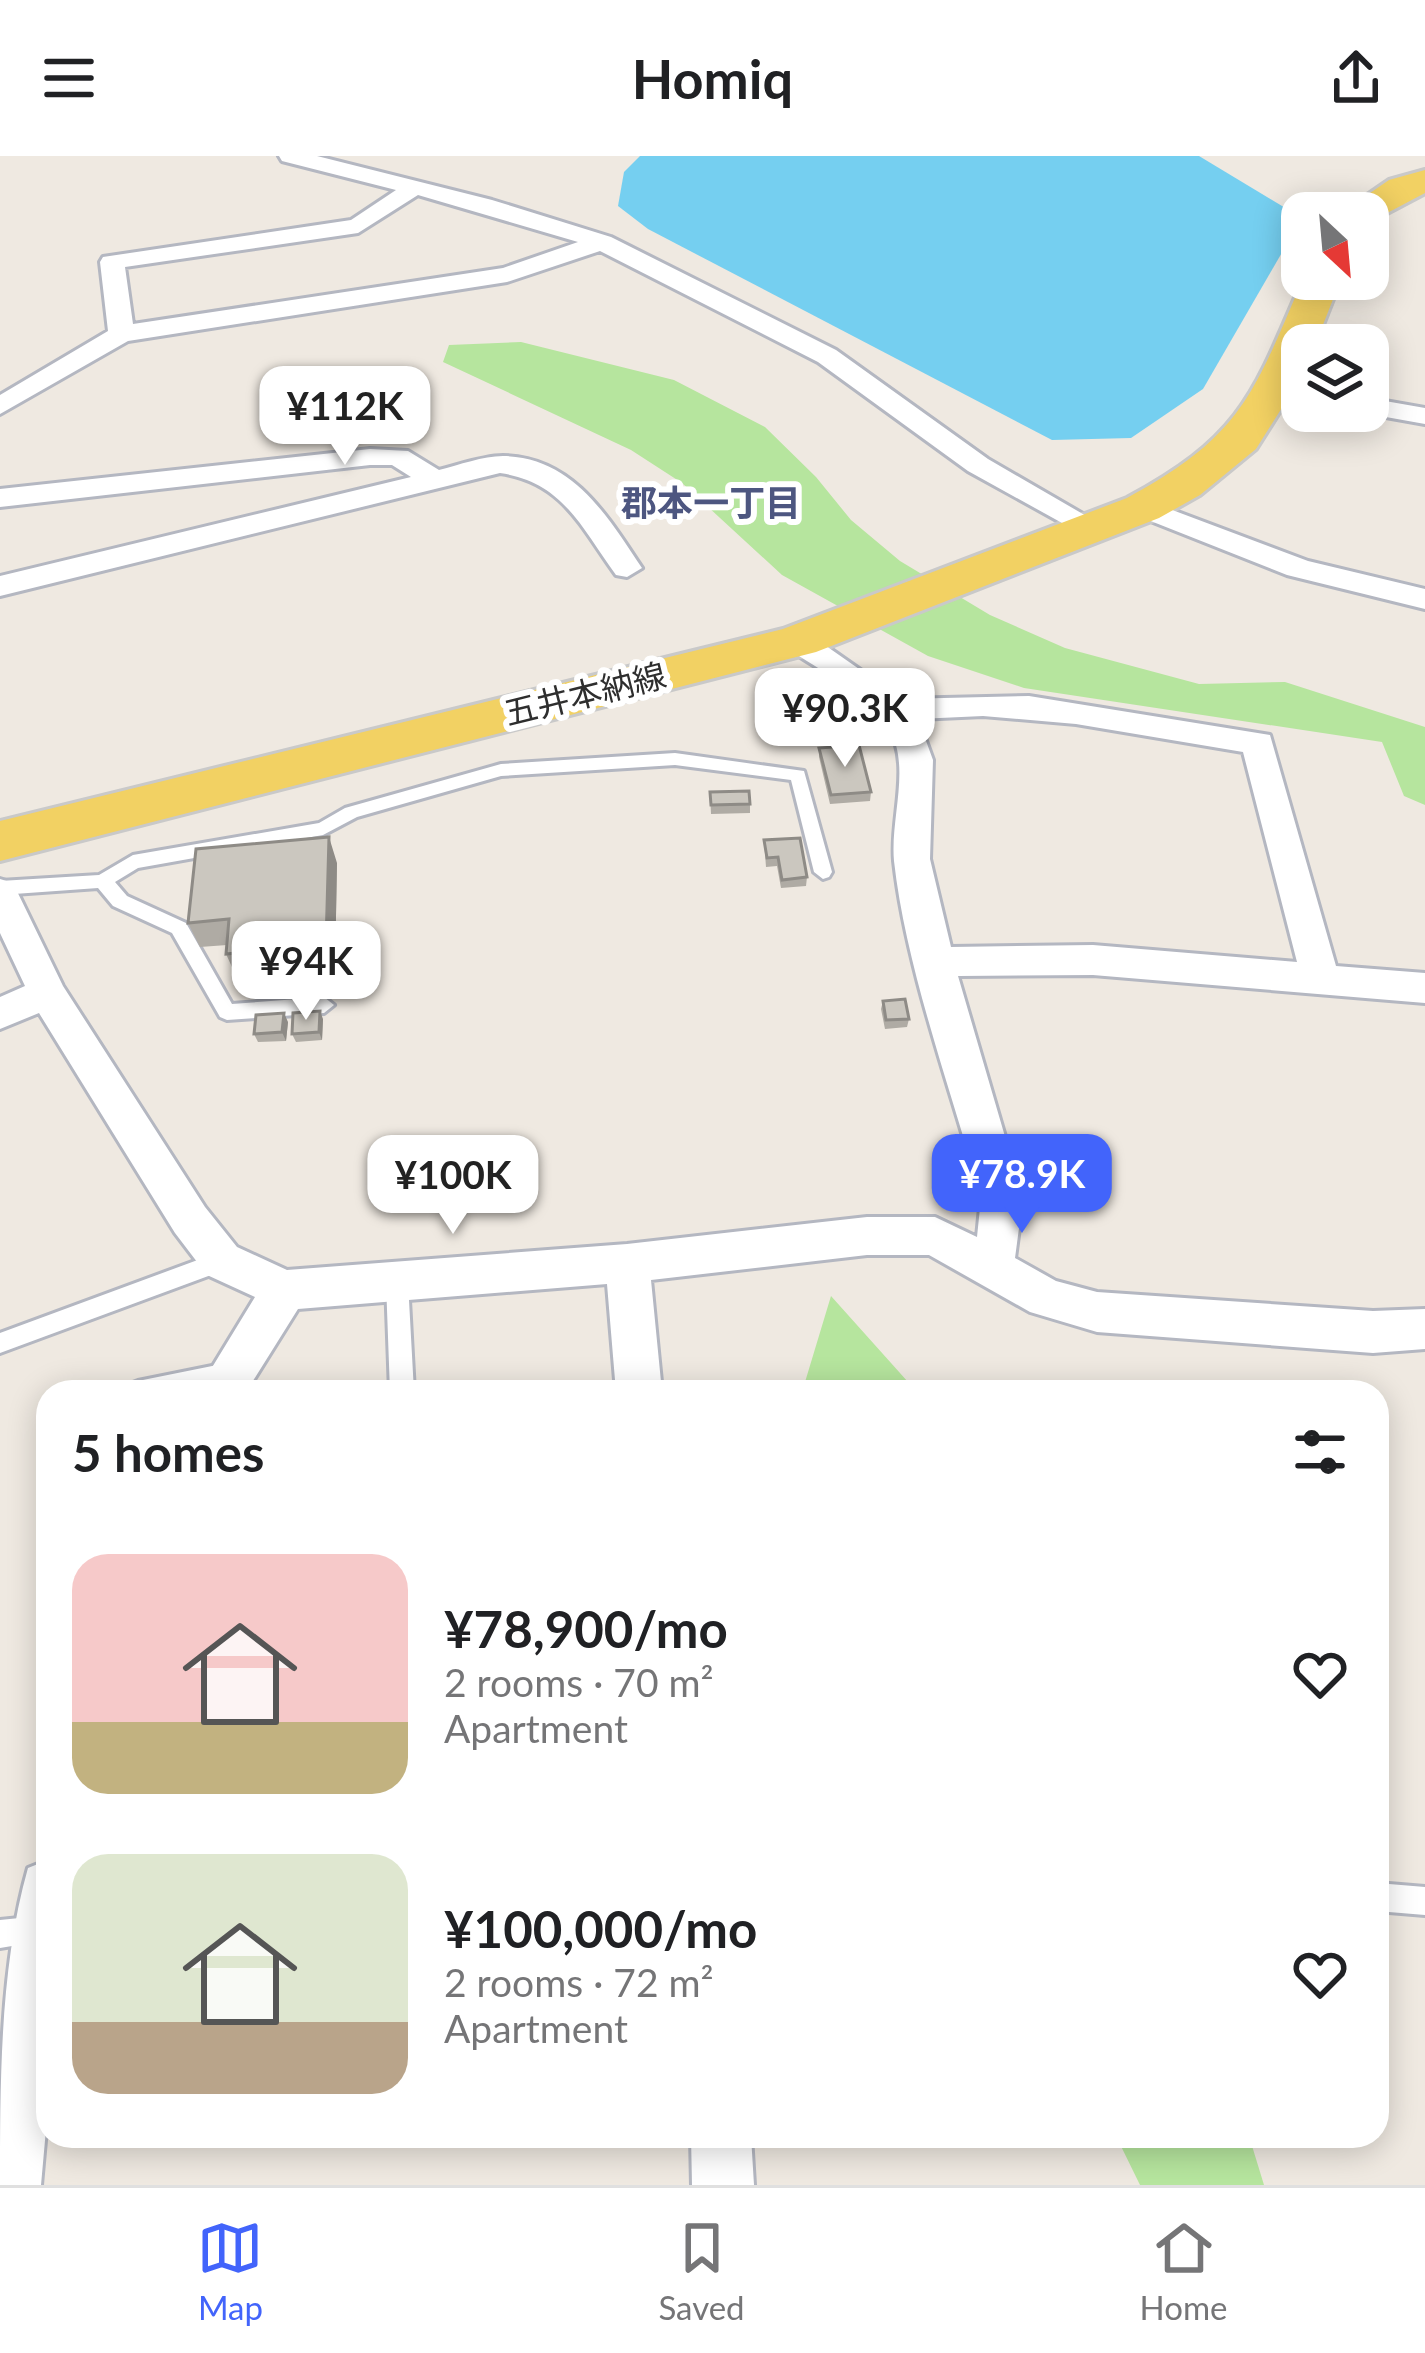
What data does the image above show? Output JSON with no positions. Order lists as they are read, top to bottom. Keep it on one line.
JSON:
{"streets":{"main road":["五井本納線"]},"districts":["郡本一丁目"],"north":"bottom right","page":{"header":"Homiq","price":["¥112K","¥90.3K","¥94K","¥78.9K","¥100K"],"heading":"5 homes","list":[{"name":"¥78,900/mo","note":"2 rooms · 70 m² · Apartment"},{"name":"¥100,000/mo","note":"2 rooms · 72 m² · Apartment"}],"tabs":["Map","Saved","Home"]}}
